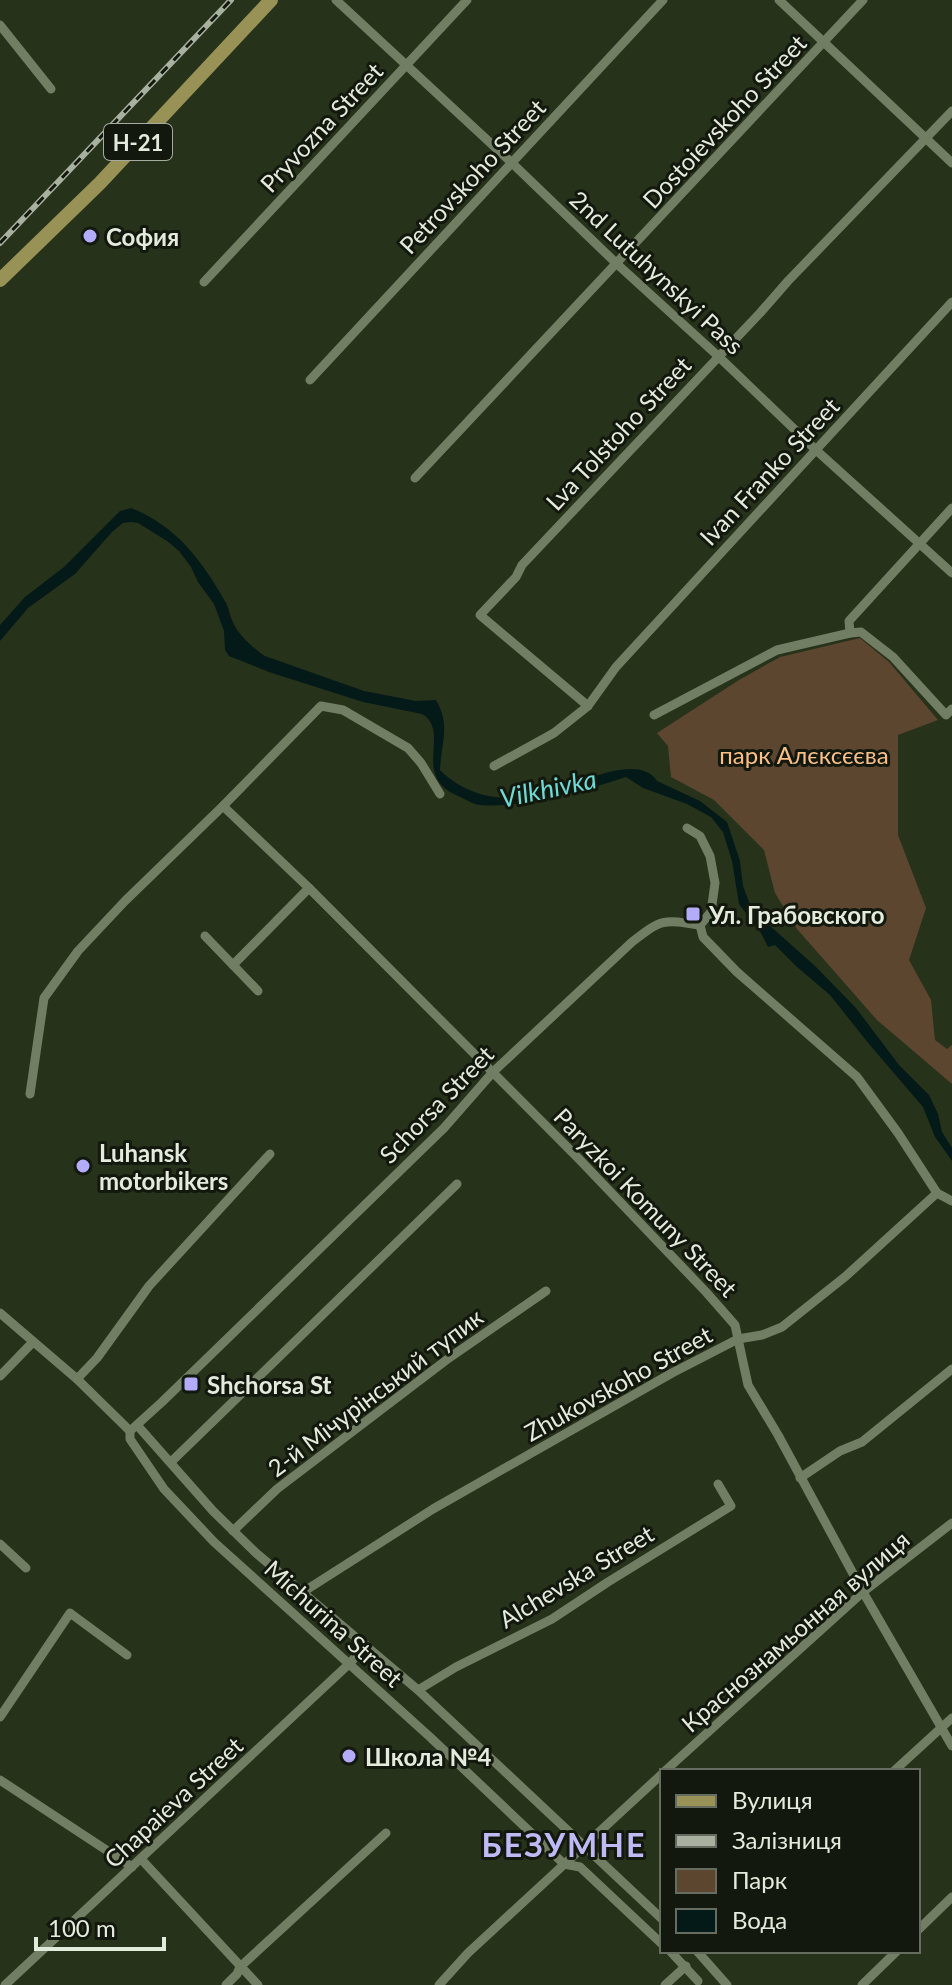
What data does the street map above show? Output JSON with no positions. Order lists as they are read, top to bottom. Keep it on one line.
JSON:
{"streets":{"main road":["Н-21"],"street":["Dostoievskoho Street","Pryvozna Street","Petrovskoho Street","2nd Lutuhynskyi Pass","Lva Tolstoho Street","Ivan Franko Street","Schorsa Street","Paryzkoi Komuny Street","Zhukovskoho Street","2-й Мічурінський тупик","Alchevska Street","Michurina Street","Краснознамьонная вулиця","Chapaieva Street"]},"crossings":[["Dostoievskoho Street","2nd Lutuhynskyi Pass"],["Pryvozna Street","2nd Lutuhynskyi Pass"],["Petrovskoho Street","2nd Lutuhynskyi Pass"],["2nd Lutuhynskyi Pass","Lva Tolstoho Street"],["2nd Lutuhynskyi Pass","Ivan Franko Street"],["Lva Tolstoho Street","Ivan Franko Street"],["Schorsa Street","Paryzkoi Komuny Street"],["Schorsa Street","Michurina Street"],["Paryzkoi Komuny Street","Zhukovskoho Street"],["Paryzkoi Komuny Street","Краснознамьонная вулиця"],["Zhukovskoho Street","Michurina Street"],["2-й Мічурінський тупик","Michurina Street"],["Alchevska Street","Michurina Street"],["Michurina Street","Краснознамьонная вулиця"],["Michurina Street","Chapaieva Street"]],"districts":["БЕЗУМНЕ"],"water":["Vilkhivka"],"parks":["парк Алєксєєва"],"places":{"other":["София","Luhansk motorbikers","Школа №4"],"transit":["Ул. Грабовского","Shchorsa St"]},"legend":["Вулиця","Залізниця","Парк","Вода"],"scale_bar":"100 m"}
